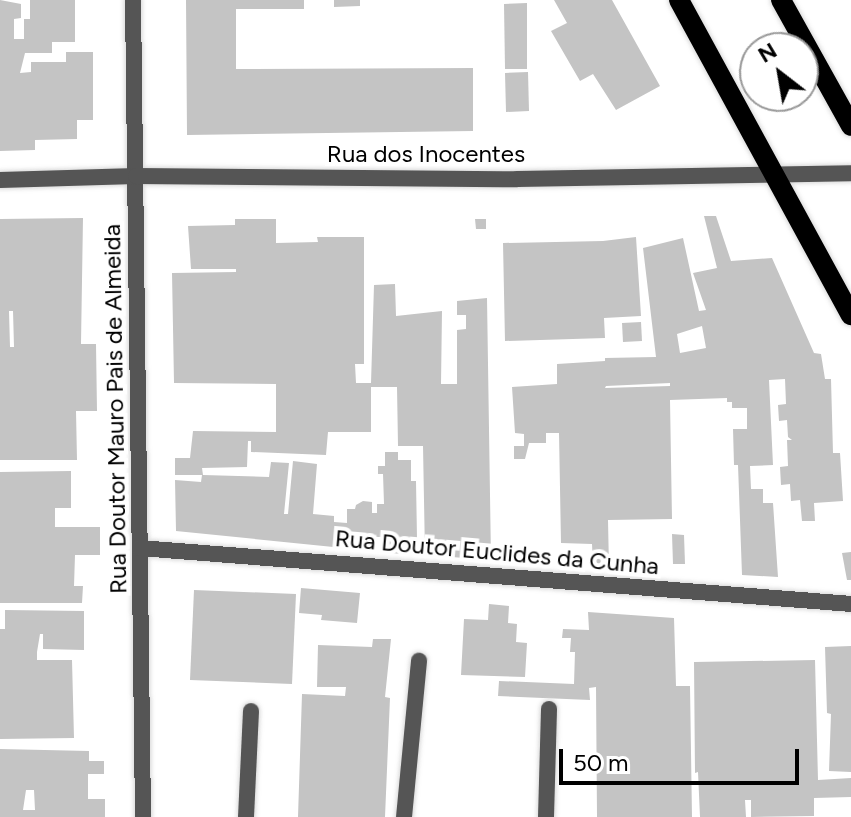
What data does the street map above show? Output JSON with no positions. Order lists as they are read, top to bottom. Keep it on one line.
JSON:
{"streets":{"street":["Rua dos Inocentes","Rua Doutor Mauro Pais de Almeida","Rua Doutor Euclides da Cunha"]},"crossings":[["Rua dos Inocentes","Rua Doutor Mauro Pais de Almeida"],["Rua Doutor Mauro Pais de Almeida","Rua Doutor Euclides da Cunha"]],"scale_bar":"50 m","north":"top left"}
